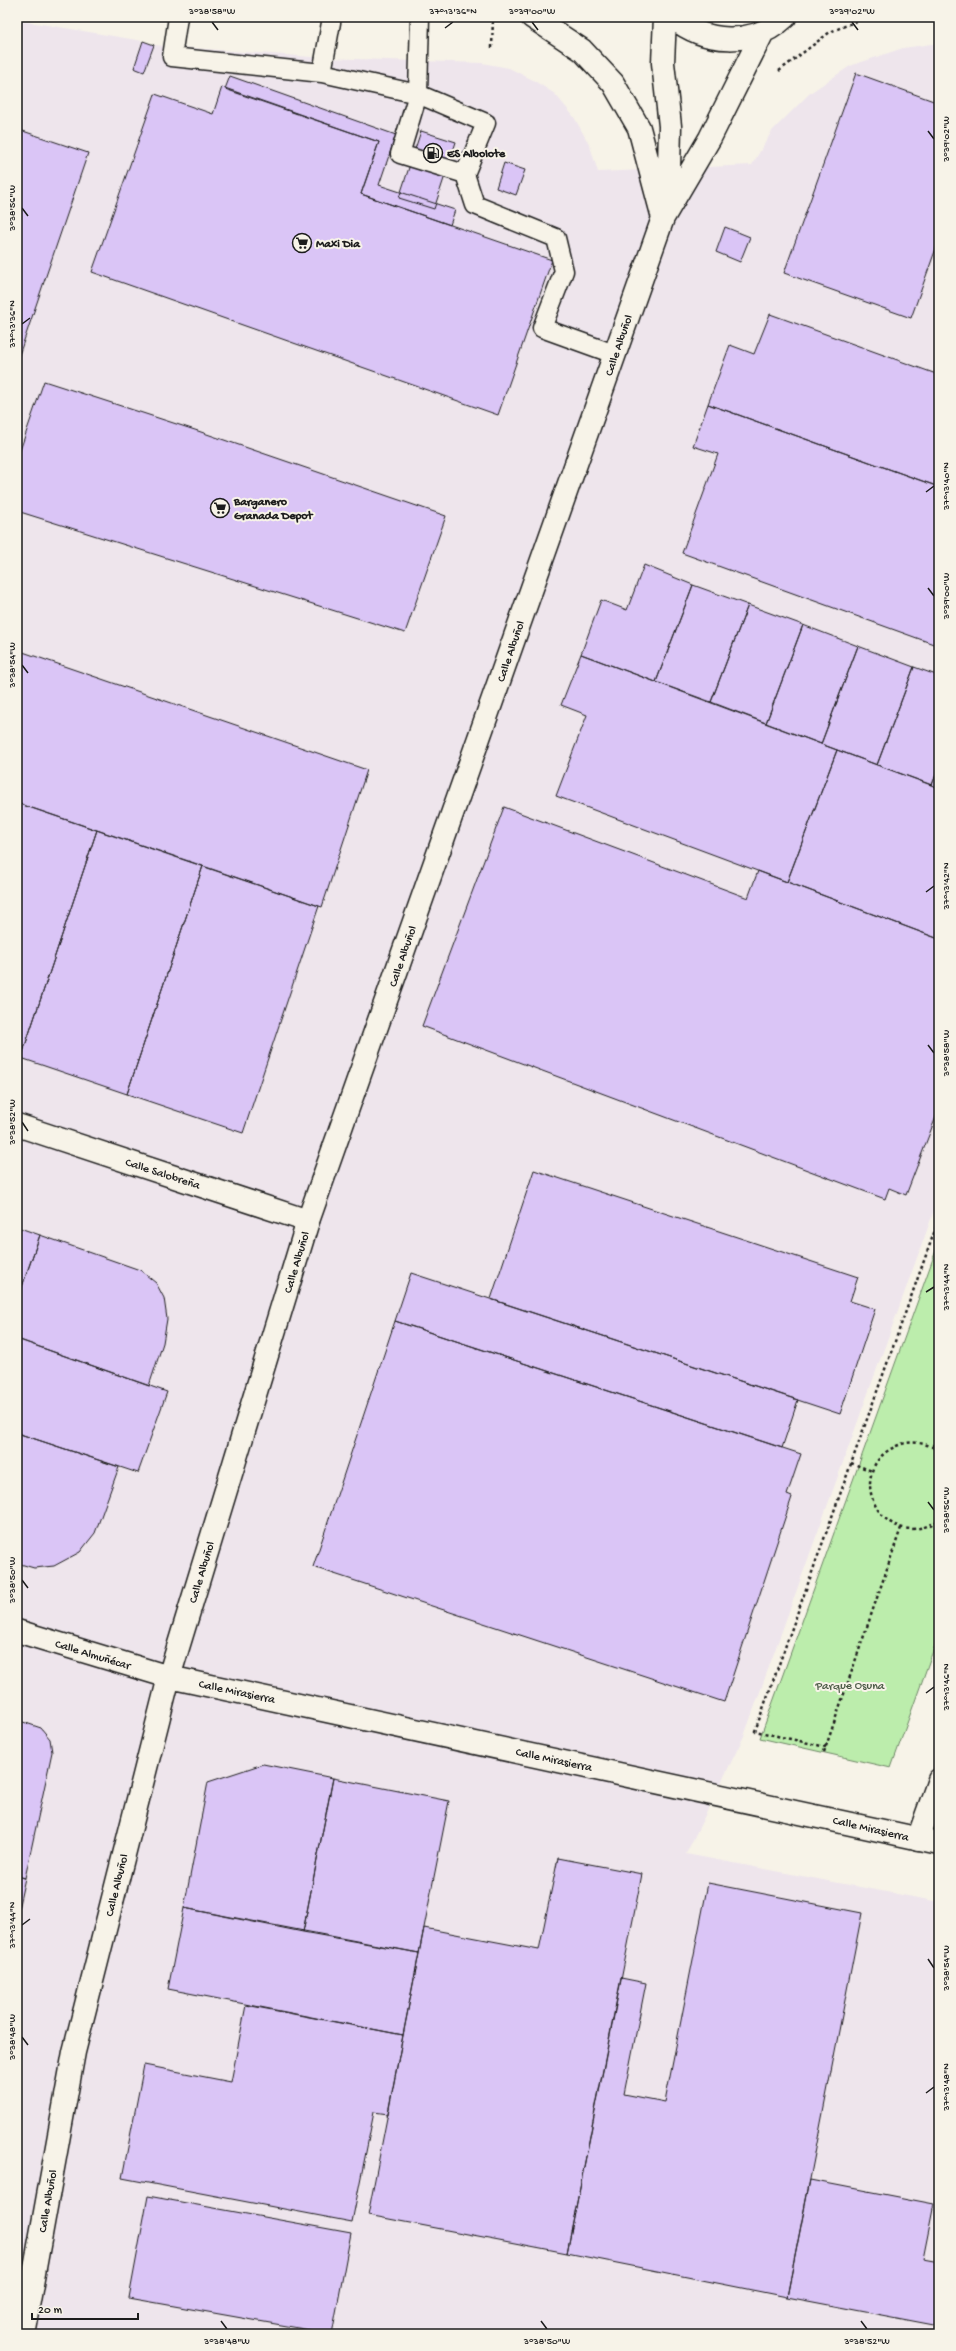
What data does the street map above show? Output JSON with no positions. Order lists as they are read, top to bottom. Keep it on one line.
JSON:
{"streets":{"street":["Calle Albuñol","Calle Salobreña","Calle Almuñécar","Calle Mirasierra"]},"crossings":[["Calle Albuñol","Calle Salobreña"],["Calle Albuñol","Calle Almuñécar"],["Calle Albuñol","Calle Mirasierra"],["Calle Almuñécar","Calle Mirasierra"]],"parks":["Parque Osuna"],"places":{"fuel station":["ES Albolote"],"supermarket":["Maxi Dia","Barganero Granada Depot"]},"scale_bar":"20 m","coordinates":["3°38'58\"W","37°13'36\"N","3°39'00\"W","3°39'02\"W","3°38'56\"W","37°13'40\"N","3°38'54\"W","37°13'42\"N","3°38'52\"W","37°13'44\"N","3°38'50\"W","37°13'46\"N","3°38'48\"W","37°13'48\"N"]}
